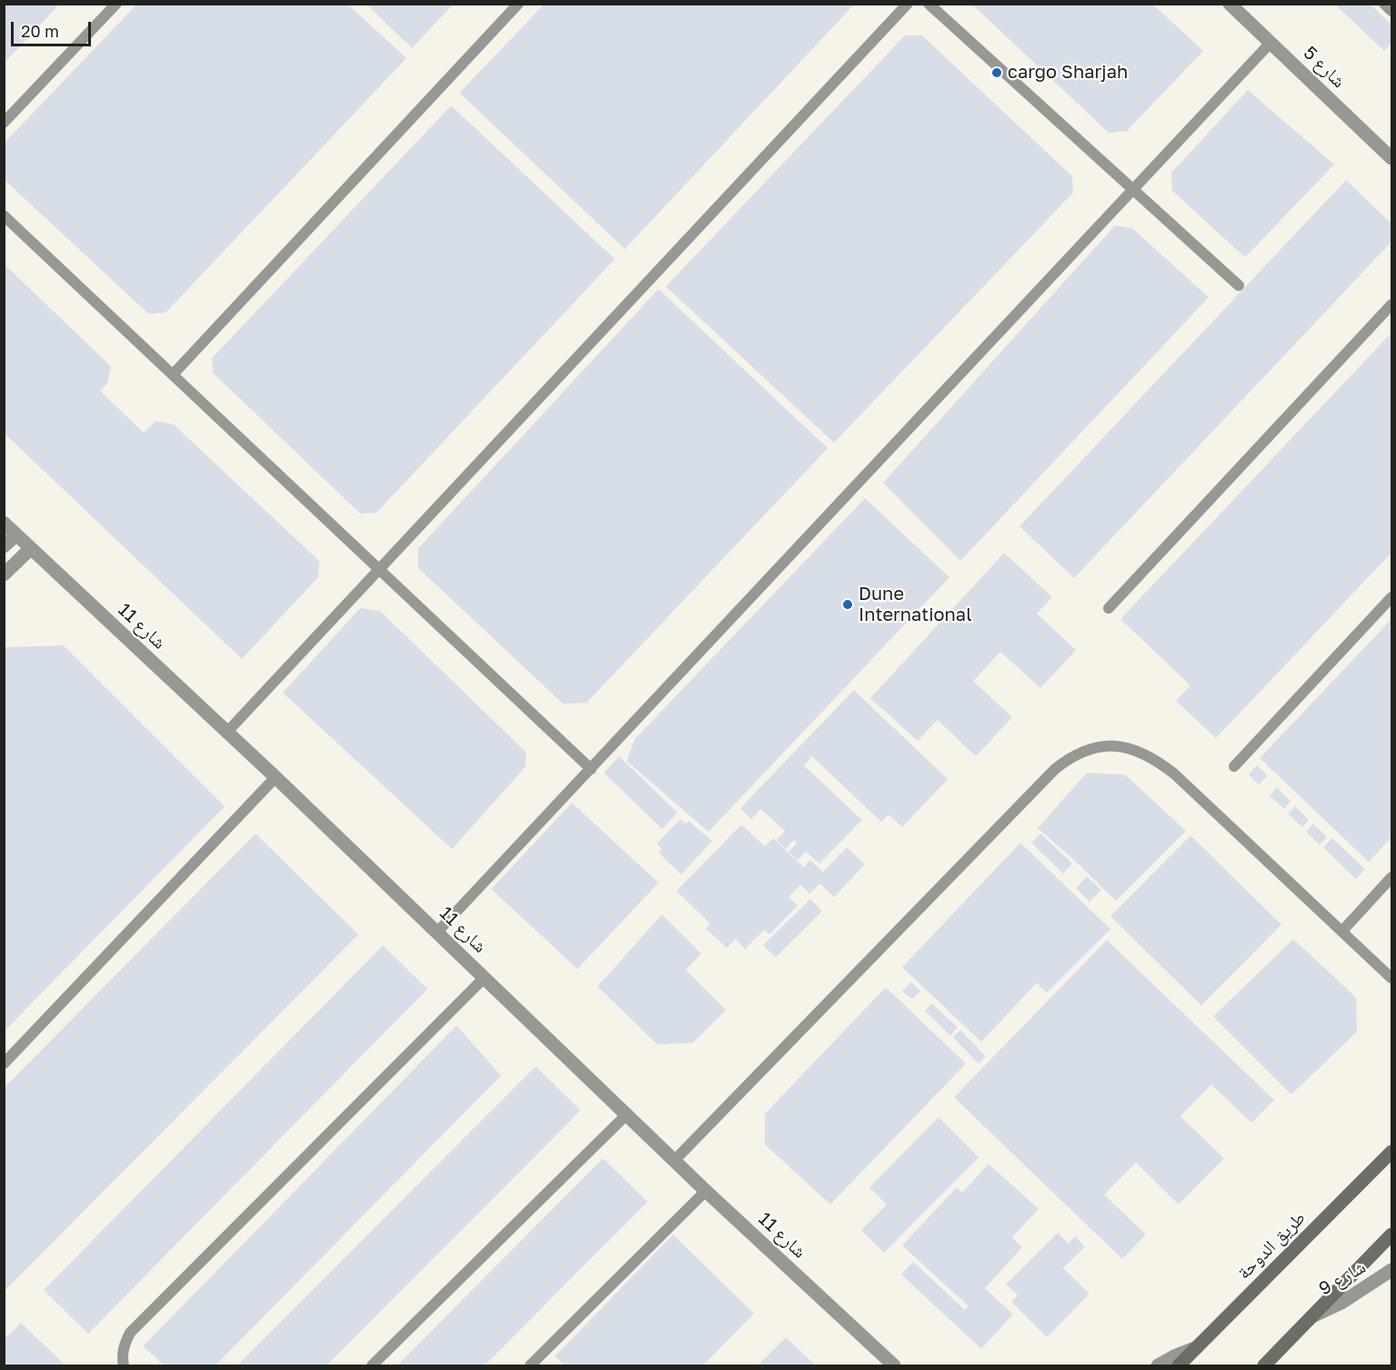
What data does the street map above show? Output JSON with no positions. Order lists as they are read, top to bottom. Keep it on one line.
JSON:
{"streets":{"main road":["طريق الدوحة"],"street":["شارع 5","شارع 11","شارع 9"]},"places":["cargo Sharjah","Dune International"],"scale_bar":"20 m"}
